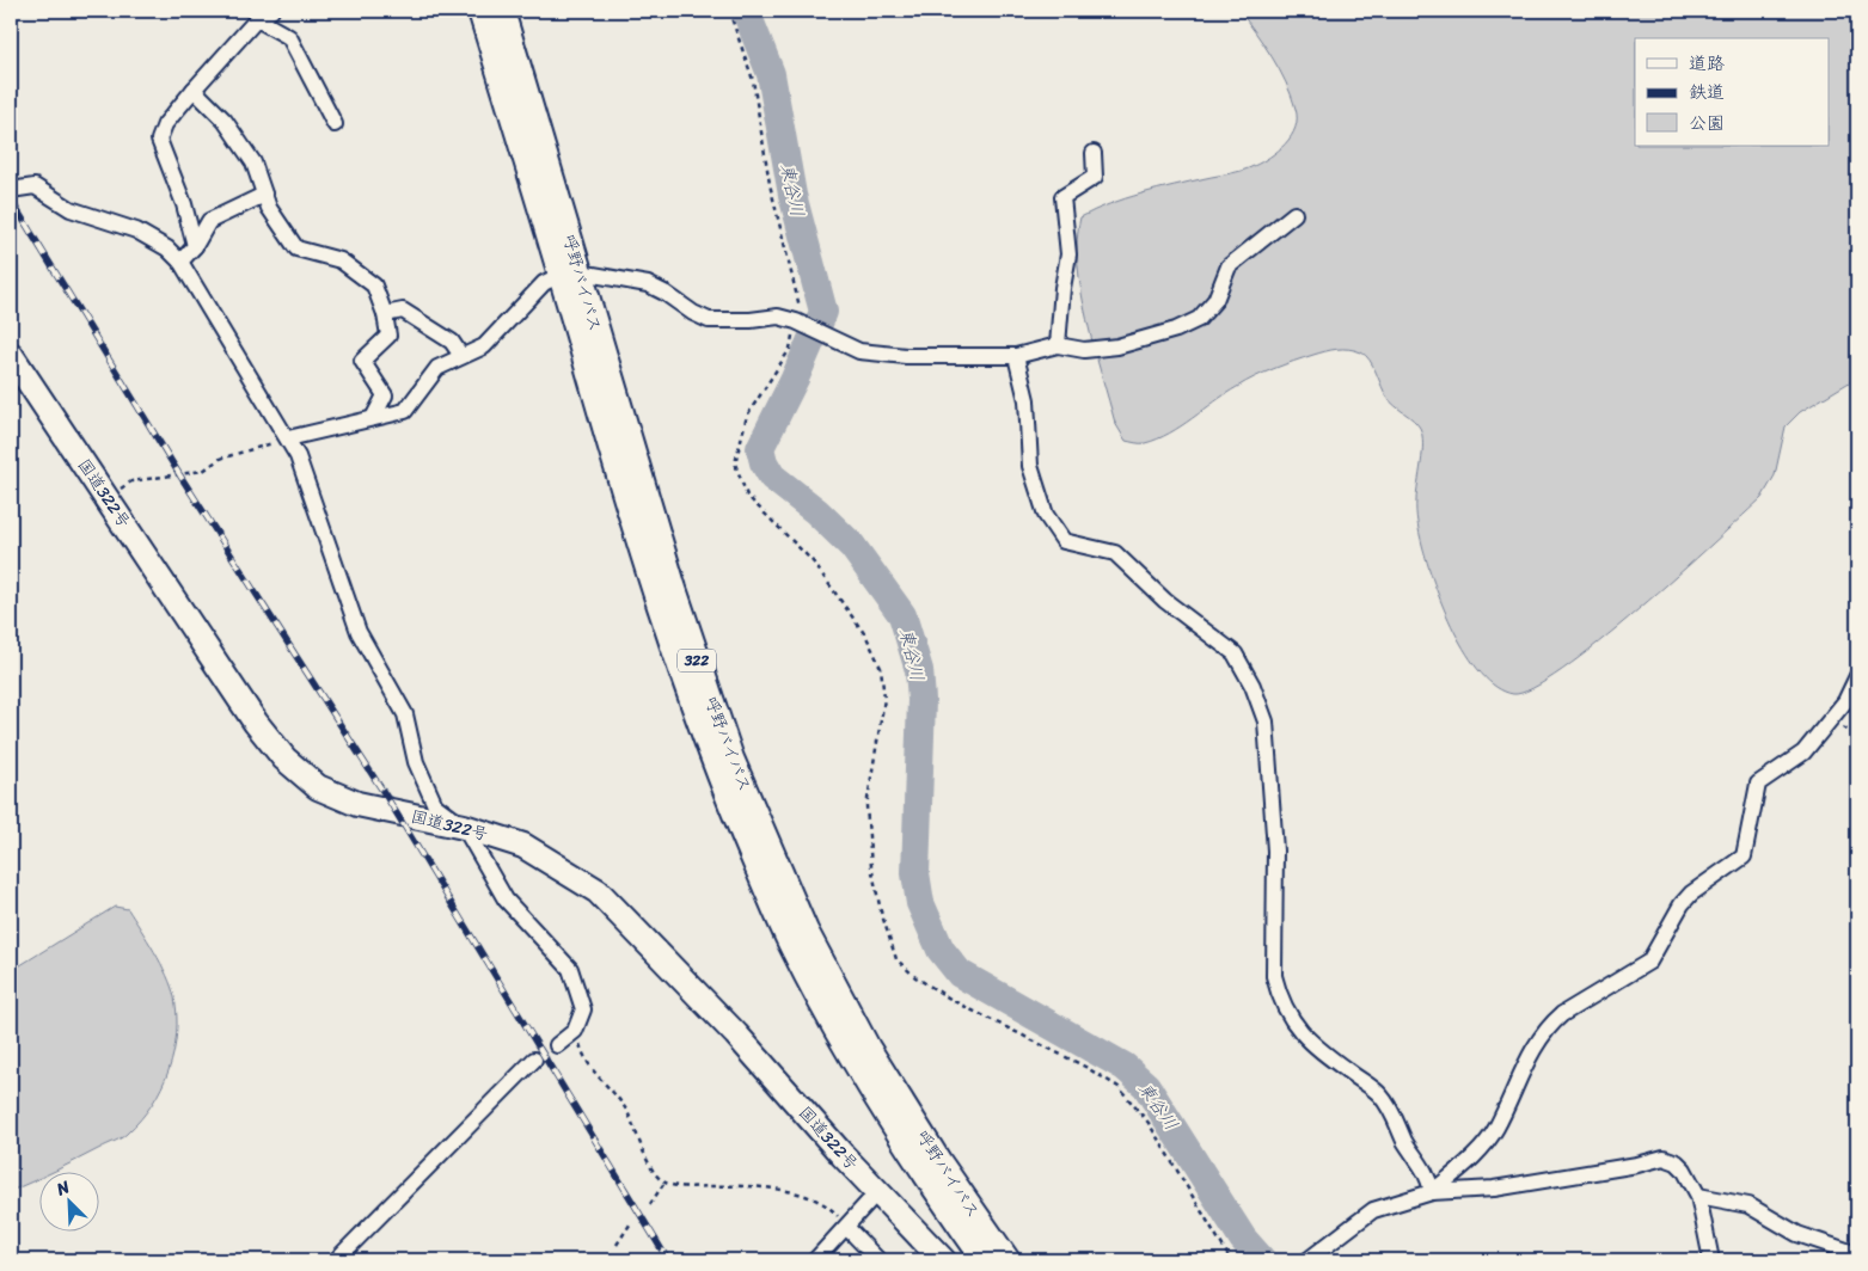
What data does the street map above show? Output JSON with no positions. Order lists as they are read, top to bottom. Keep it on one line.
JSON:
{"streets":{"highway":["呼野バイパス","国道322号","322"]},"water":["東谷川"],"legend":["道路","鉄道","公園"],"north":"top left"}
